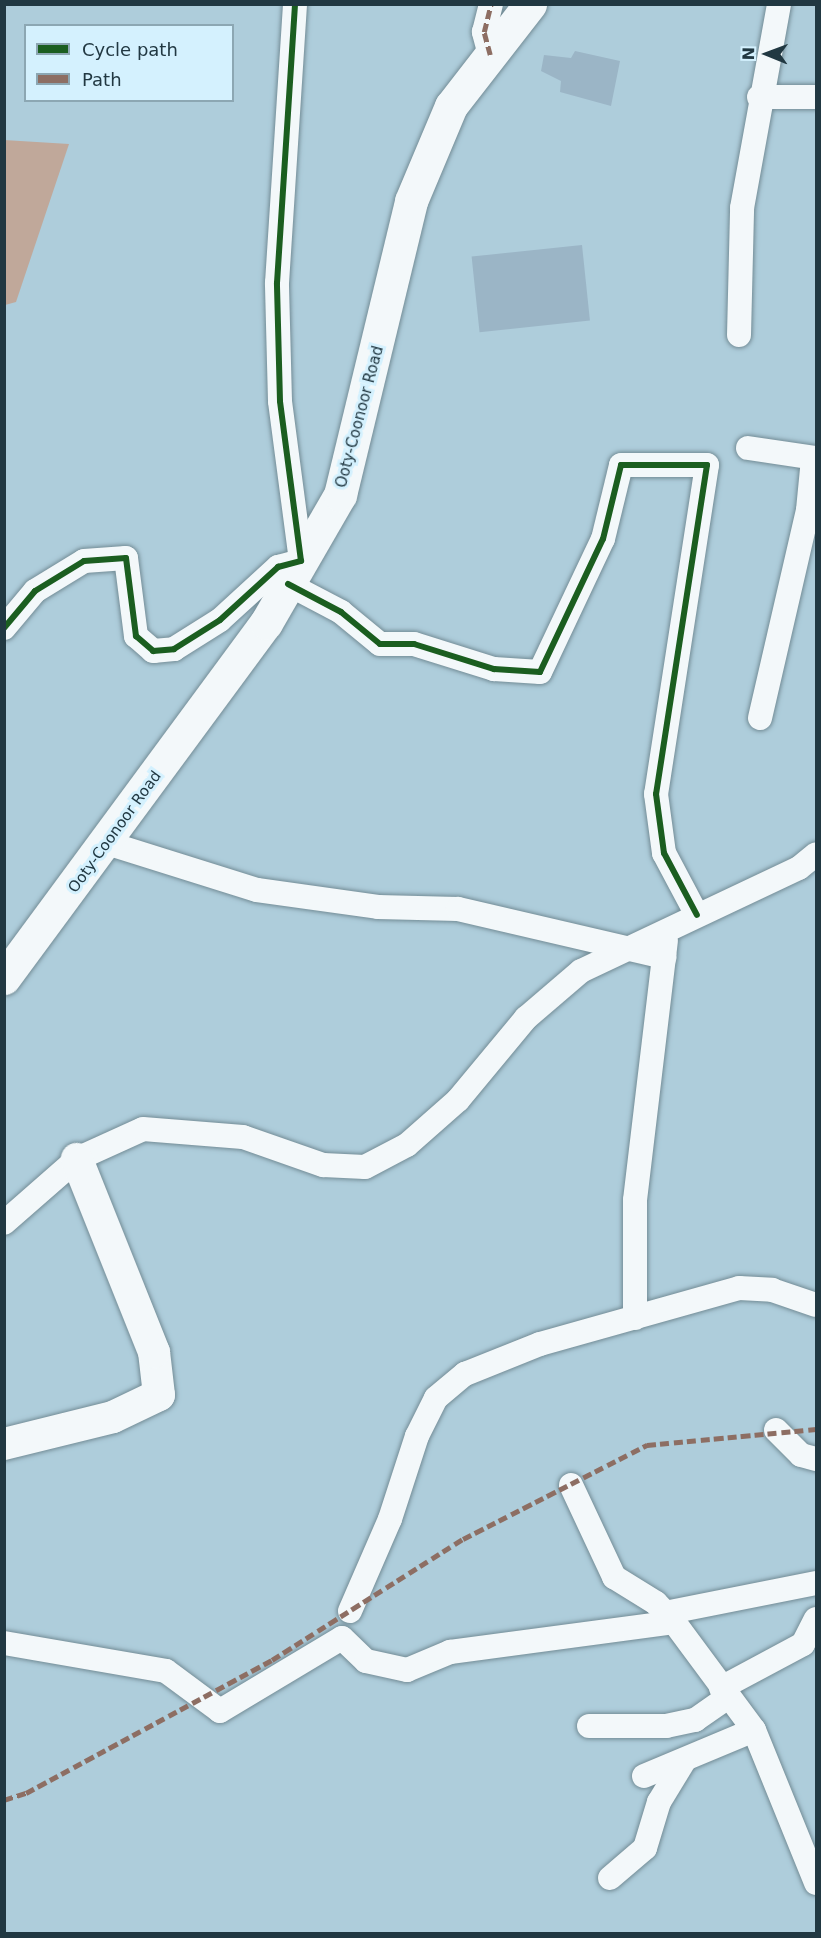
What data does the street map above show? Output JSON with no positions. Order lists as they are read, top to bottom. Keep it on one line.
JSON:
{"streets":{"highway":["Ooty-Coonoor Road"]},"legend":["Cycle path","Path"],"north":"left"}
